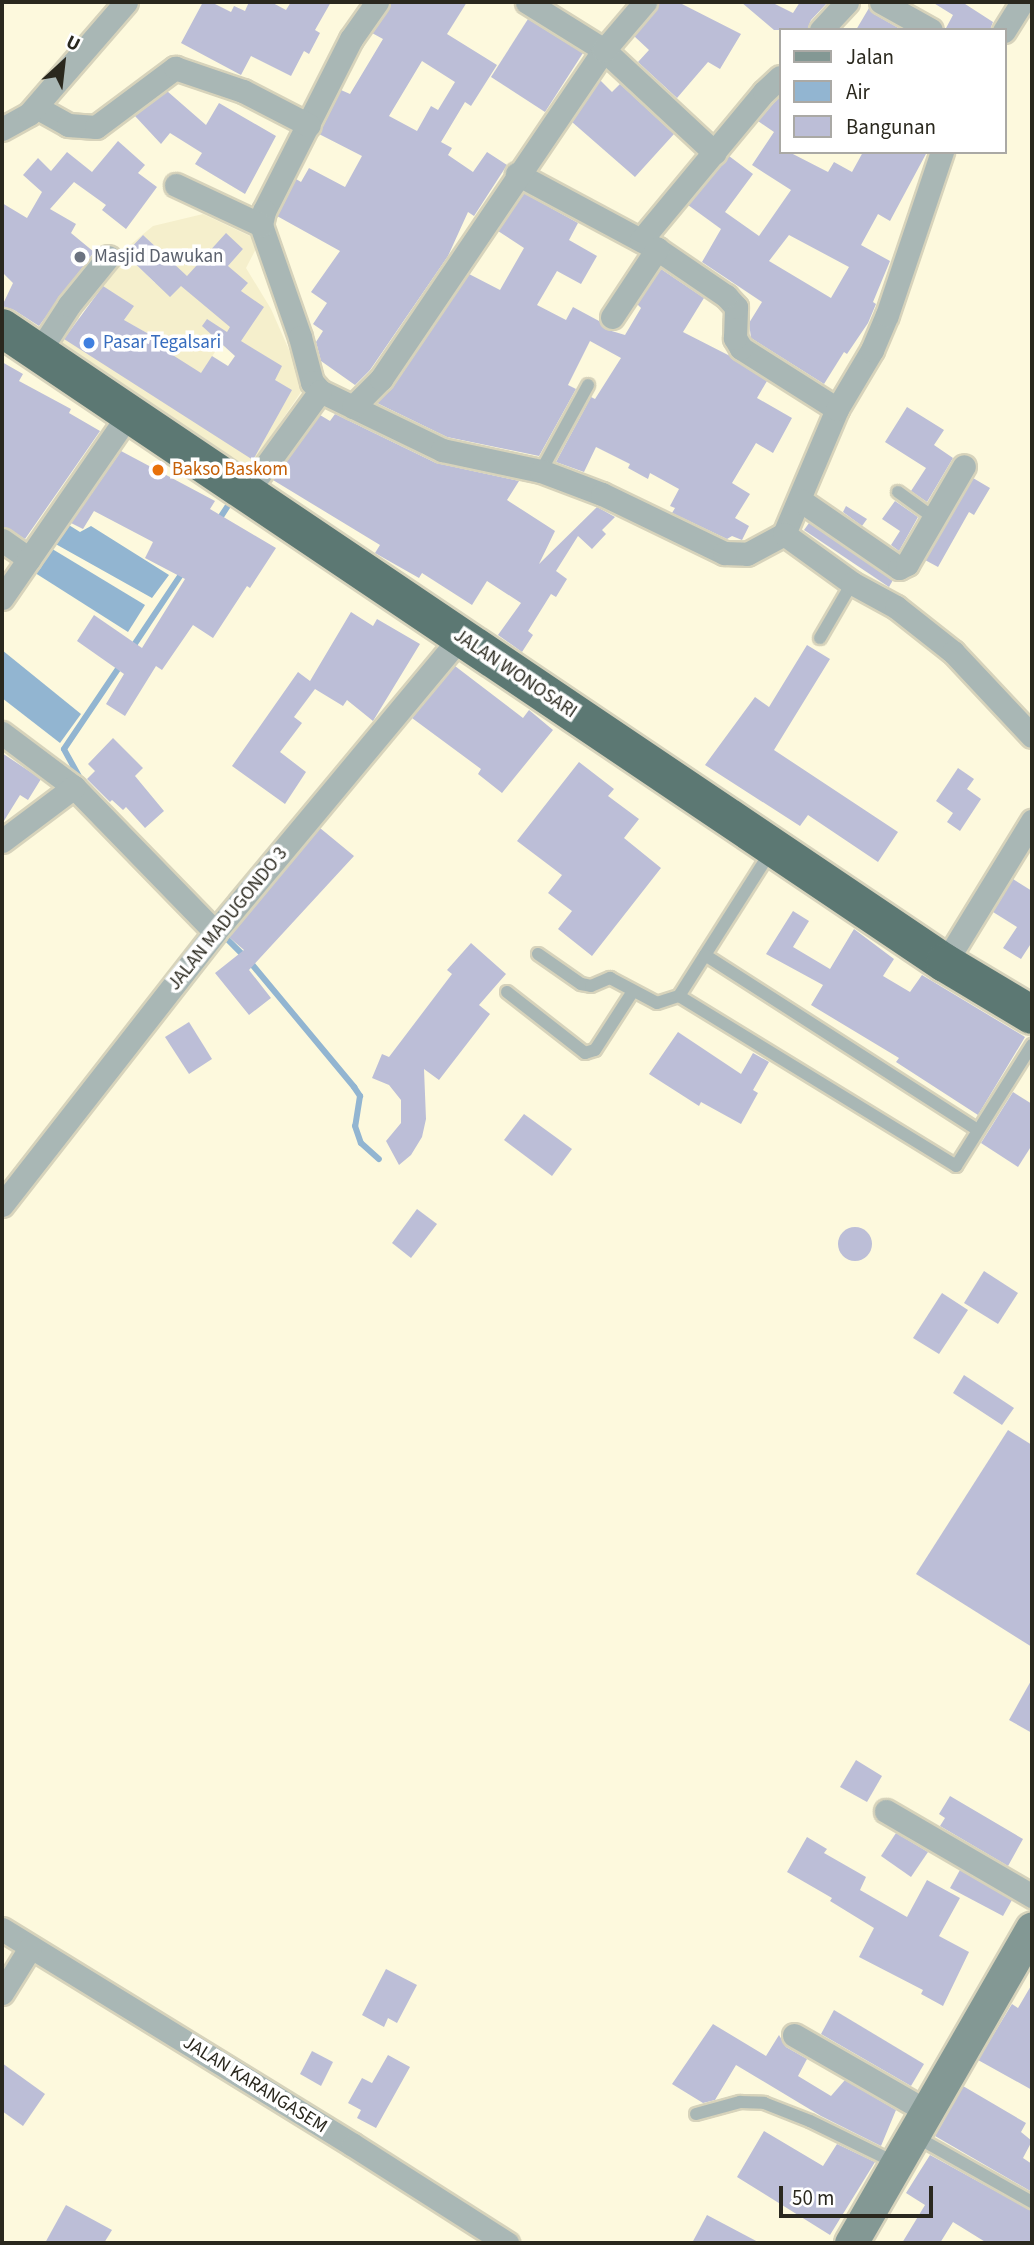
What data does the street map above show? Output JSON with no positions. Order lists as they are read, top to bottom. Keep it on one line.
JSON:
{"streets":{"highway":["JALAN WONOSARI"],"street":["JALAN MADUGONDO 3","JALAN KARANGASEM"]},"crossings":[["JALAN WONOSARI","JALAN MADUGONDO 3"]],"places":["Masjid Dawukan","Pasar Tegalsari","Bakso Baskom"],"legend":["Jalan","Air","Bangunan"],"scale_bar":"50 m","north":"top right"}
